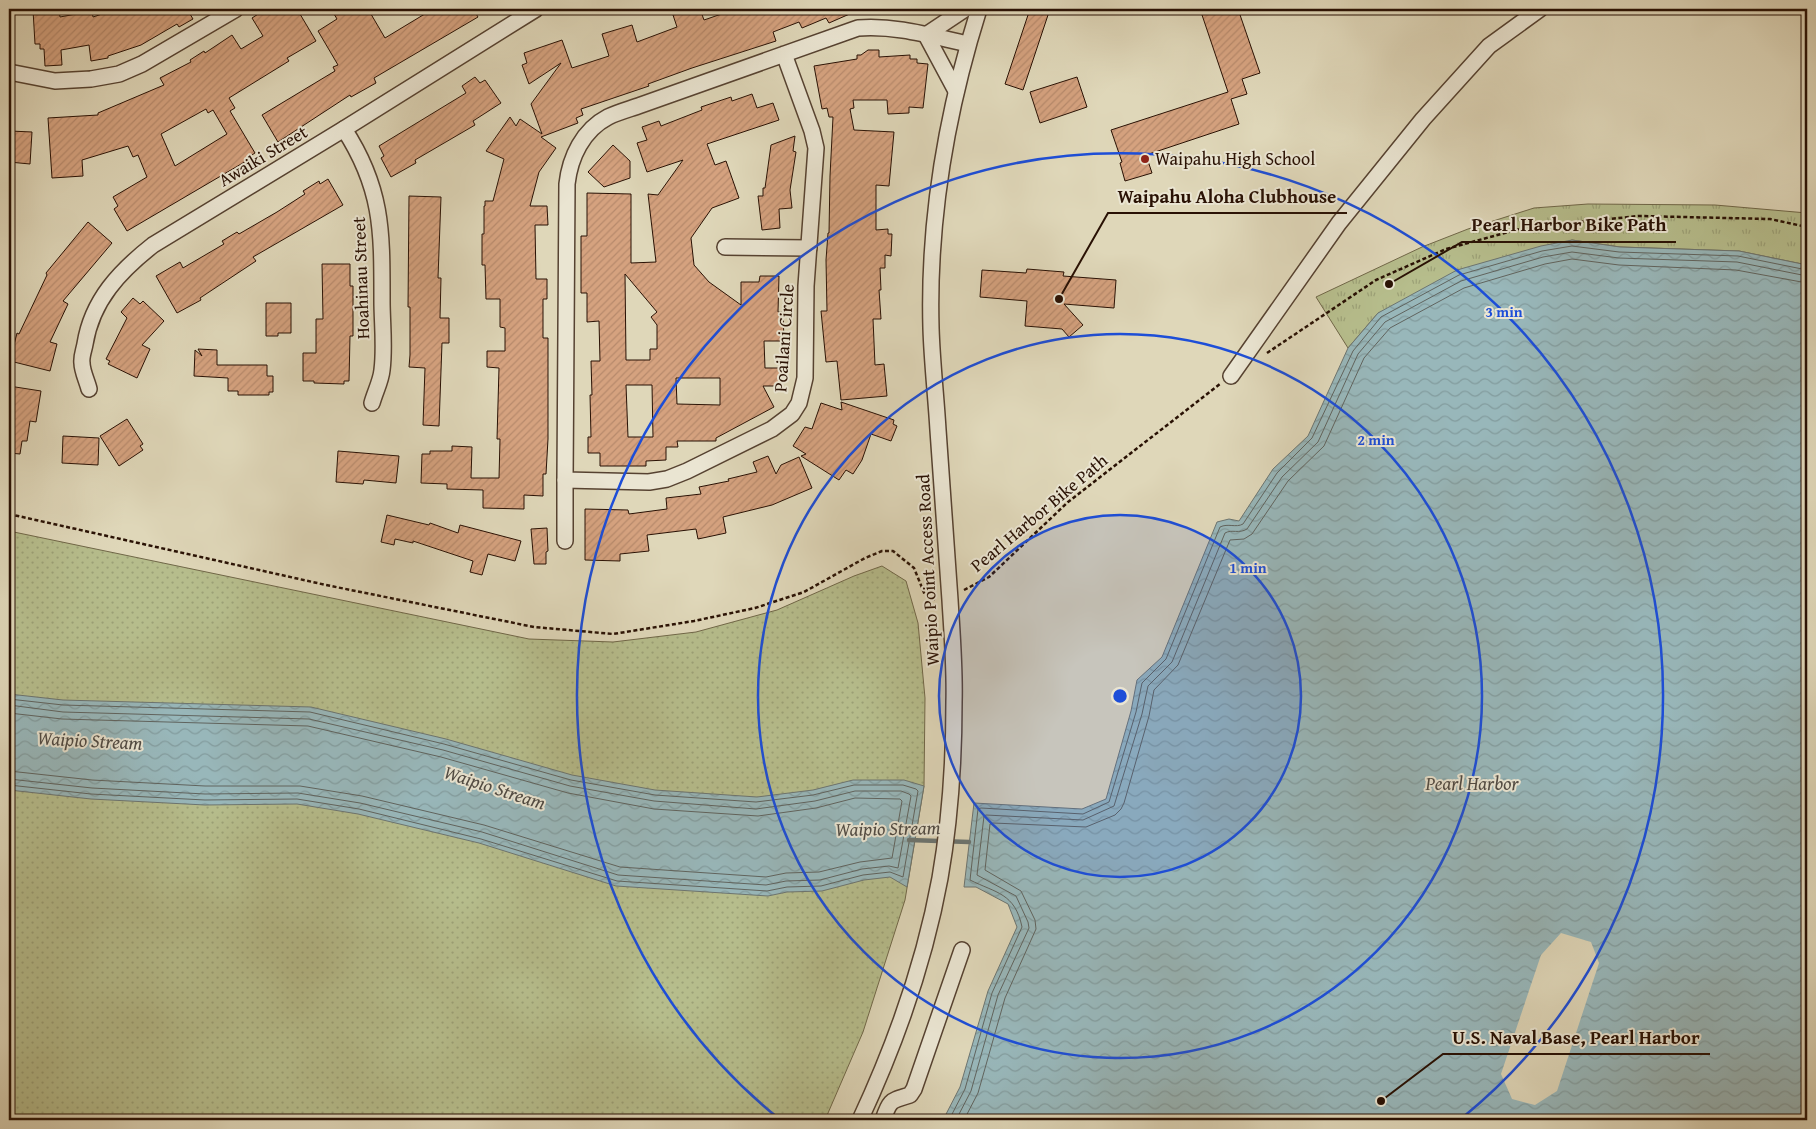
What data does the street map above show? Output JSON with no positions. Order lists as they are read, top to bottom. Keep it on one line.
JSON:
{"streets":{"street":["Awaiki Street","Hoahinau Street","Poailani Circle","Waipio Point Access Road"],"path":["Pearl Harbor Bike Path"]},"crossings":[["Awaiki Street","Hoahinau Street"],["Pearl Harbor Bike Path","Waipio Point Access Road"]],"water":["Waipio Stream","Pearl Harbor"],"places":["Waipahu High School","Pearl Harbor Bike Path","Waipahu Aloha Clubhouse","U.S. Naval Base, Pearl Harbor"],"rings":["3 min","2 min","1 min"]}
